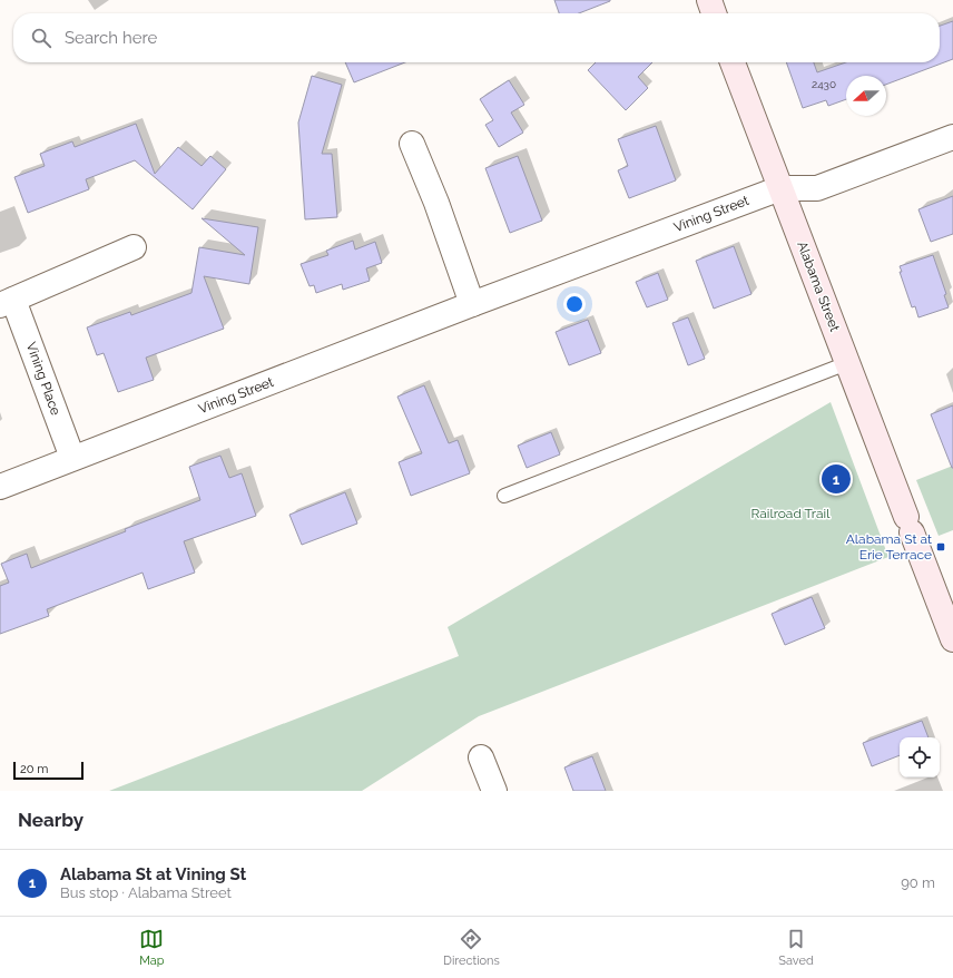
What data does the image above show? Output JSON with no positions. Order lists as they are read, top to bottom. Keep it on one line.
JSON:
{"streets":{"main road":["Alabama Street"],"street":["Vining Street","Vining Place"]},"crossings":[["Vining Street","Alabama Street"],["Vining Street","Vining Place"]],"parks":["Railroad Trail"],"places":{"transit":["Alabama St at Erie Terrace"]},"house_numbers":["2430"],"scale_bar":"20 m","north":"left","page":{"search":"Search here","pins":"1","scale":"20 m","heading":"Nearby","list":[{"mark":"1","name":"Alabama St at Vining St","note":"Bus stop · Alabama Street","value":"90 m"}],"nav":["Map","Directions","Saved"]}}
